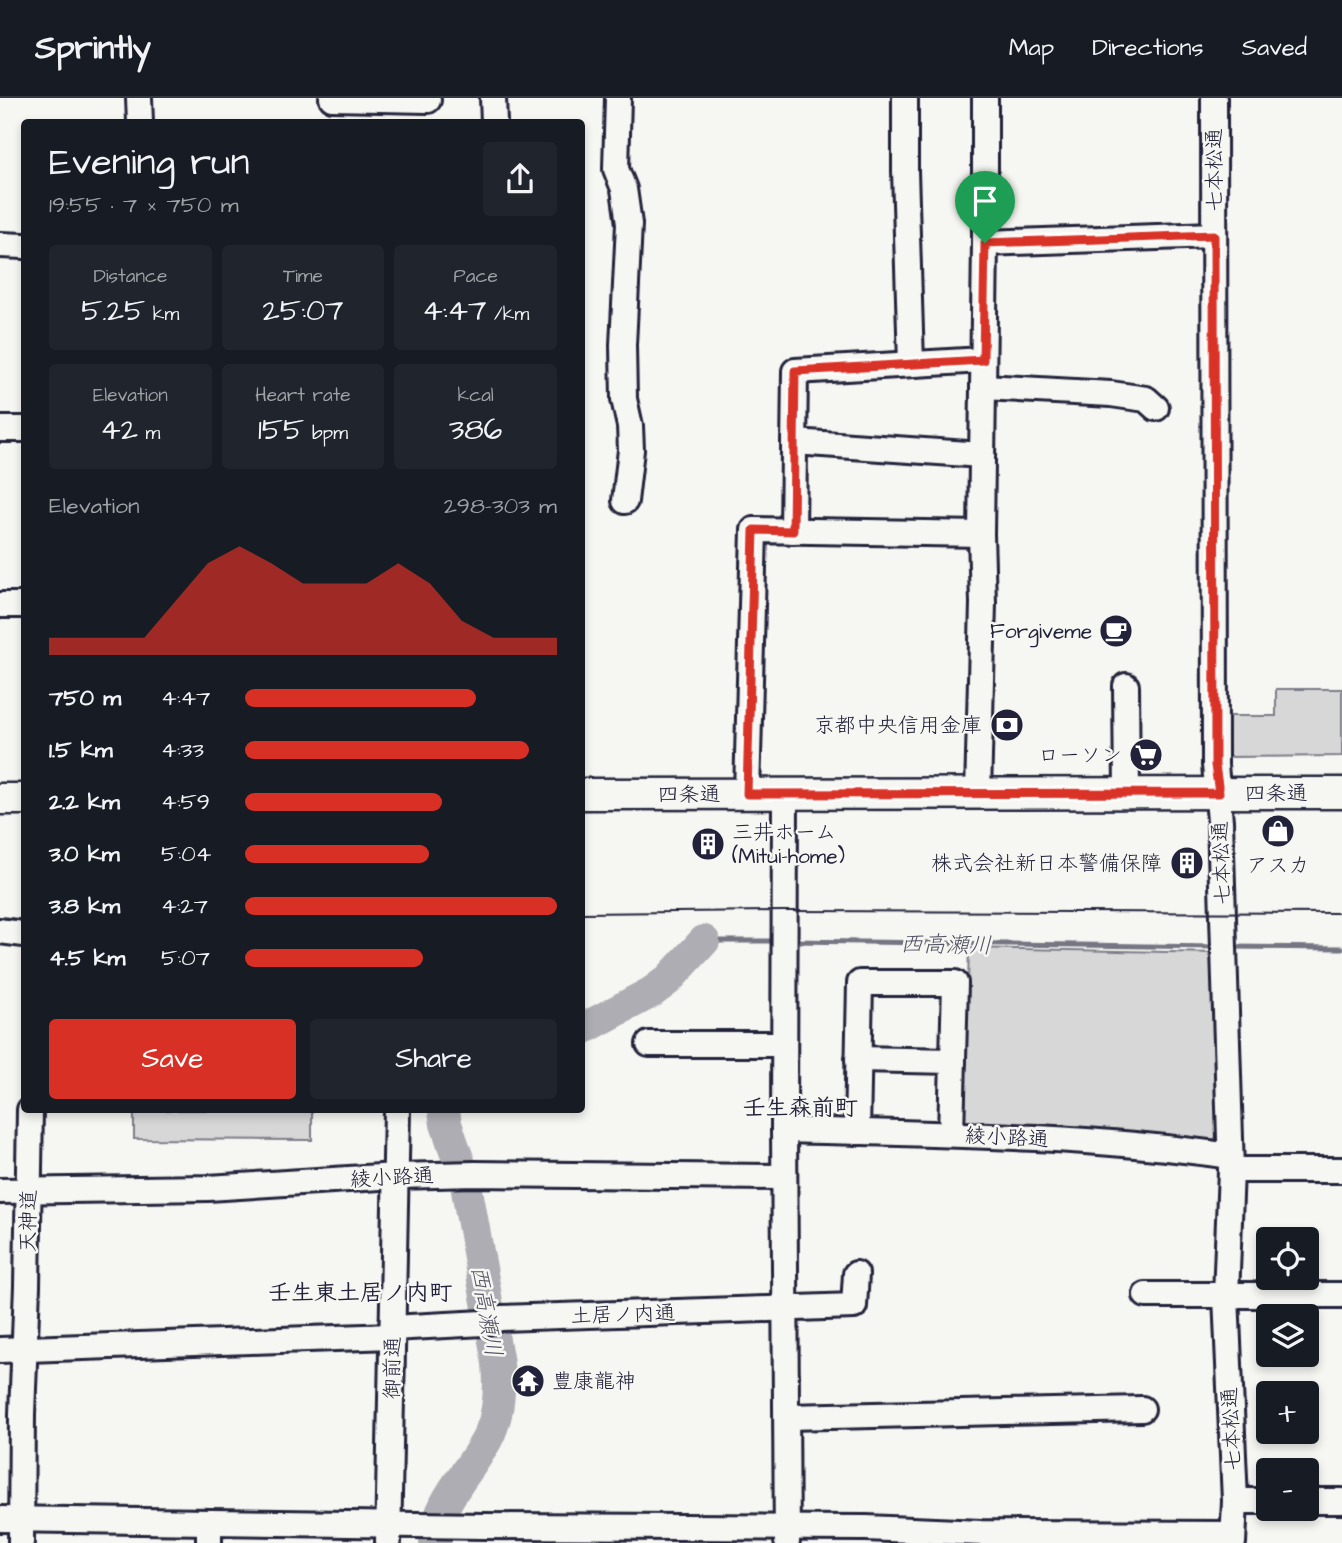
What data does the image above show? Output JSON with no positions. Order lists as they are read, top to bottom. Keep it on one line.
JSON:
{"streets":{"main road":["四条通"],"street":["七本松通","綾小路通","天神道","土居ノ内通","御前通"]},"crossings":[["七本松通","四条通"],["七本松通","綾小路通"],["綾小路通","天神道"],["綾小路通","御前通"],["天神道","土居ノ内通"],["土居ノ内通","御前通"]],"districts":["壬生森前町","壬生東土居ノ内町"],"water":["西高瀬川"],"places":{"cafe":["Forgiveme"],"bank":["京都中央信用金庫"],"supermarket":["ローソン"],"shop":["アスカ"],"building":["三井ホーム (Mitui-home)","株式会社新日本警備保障"],"temple":["豊康龍神"]},"page":{"header":"Sprintly","nav":["Map","Directions","Saved"],"heading":["Evening run","19:55 · 7 × 750 m"],"stats":[["Distance","5.25 km"],["Time","25:07"],["Pace","4:47 /km"],["Elevation","42 m"],["Heart rate","155 bpm"],["kcal","386"]],"chart":["Elevation","298–303 m"],"list":[{"name":"750 m","note":"4:47"},{"name":"1.5 km","note":"4:33"},{"name":"2.2 km","note":"4:59"},{"name":"3.0 km","note":"5:04"},{"name":"3.8 km","note":"4:27"},{"name":"4.5 km","note":"5:07"}],"buttons":["Save","Share"],"map_buttons":["+","−"]}}
